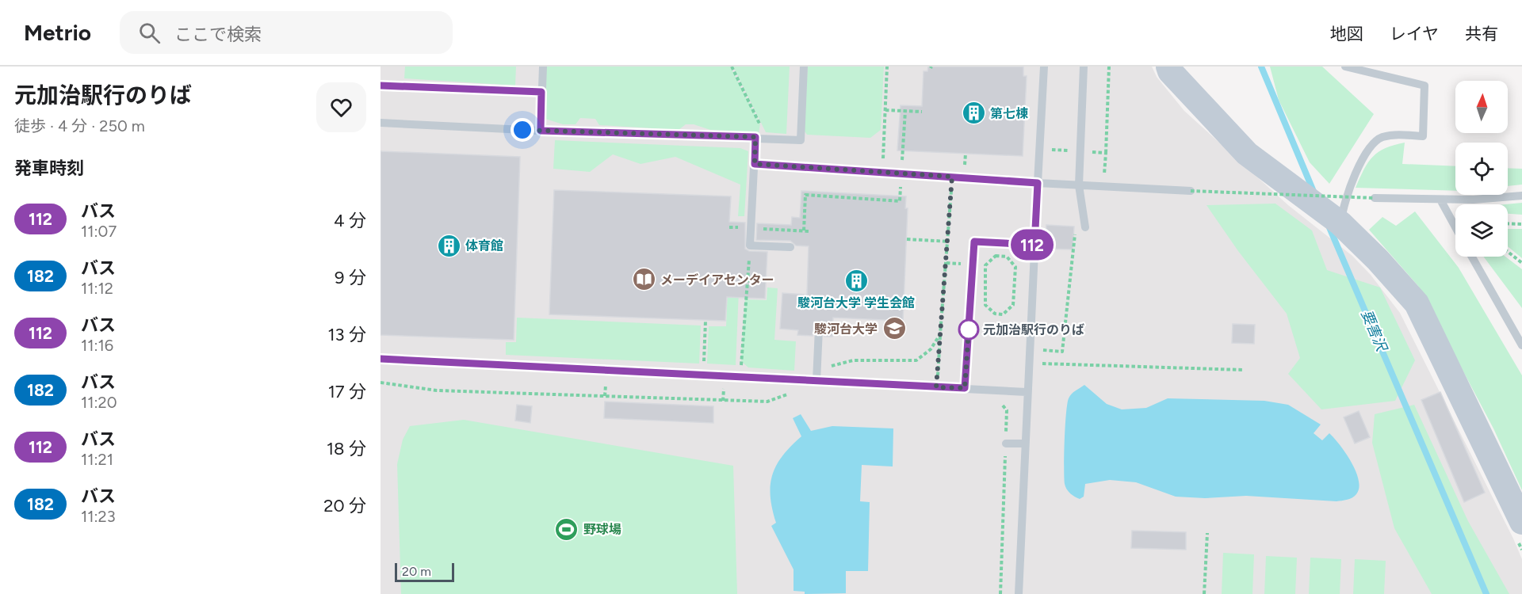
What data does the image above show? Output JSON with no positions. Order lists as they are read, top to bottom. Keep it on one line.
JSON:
{"water":["要害沢"],"places":{"building":["第七棟","体育館","駿河台大学 学生会館"],"library":["メーデイアセンター"],"school or university":["駿河台大学"],"other":["元加治駅行のりば"],"sports":["野球場"]},"lines":["bus line 112"],"scale_bar":"20 m","north":"top","page":{"header":"Metrio","search":"ここで検索","nav":["地図","レイヤ","共有"],"heading":[["元加治駅行のりば","徒歩 · 4 分 · 250 m"],"発車時刻"],"on_map":"112","list":[{"mark":"112","name":"バス","note":"11:07","value":"4 分"},{"mark":"182","name":"バス","note":"11:12","value":"9 分"},{"mark":"112","name":"バス","note":"11:16","value":"13 分"},{"mark":"182","name":"バス","note":"11:20","value":"17 分"},{"mark":"112","name":"バス","note":"11:21","value":"18 分"},{"mark":"182","name":"バス","note":"11:23","value":"20 分"}],"scale":"20 m"}}
